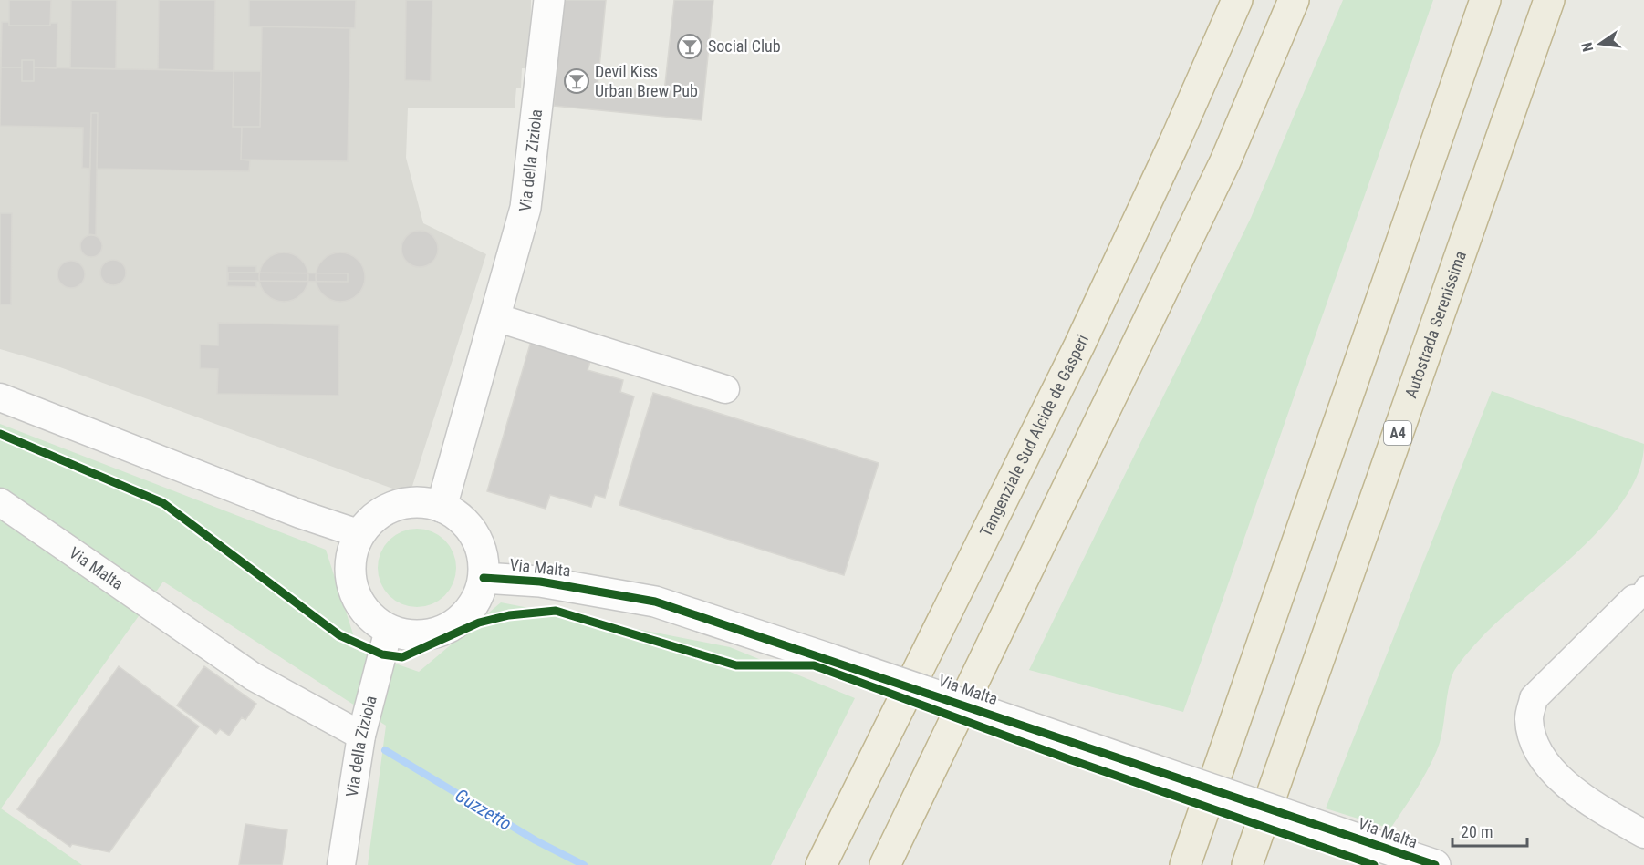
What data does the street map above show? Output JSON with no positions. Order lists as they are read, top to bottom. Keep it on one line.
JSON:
{"streets":{"highway":["Autostrada Serenissima","A4","Tangenziale Sud Alcide de Gasperi"],"street":["Via della Ziziola","Via Malta"]},"crossings":[["Via della Ziziola","Via Malta"]],"water":["Guzzetto"],"places":{"bar":["Social Club","Devil Kiss Urban Brew Pub"]},"scale_bar":"20 m","north":"left"}
